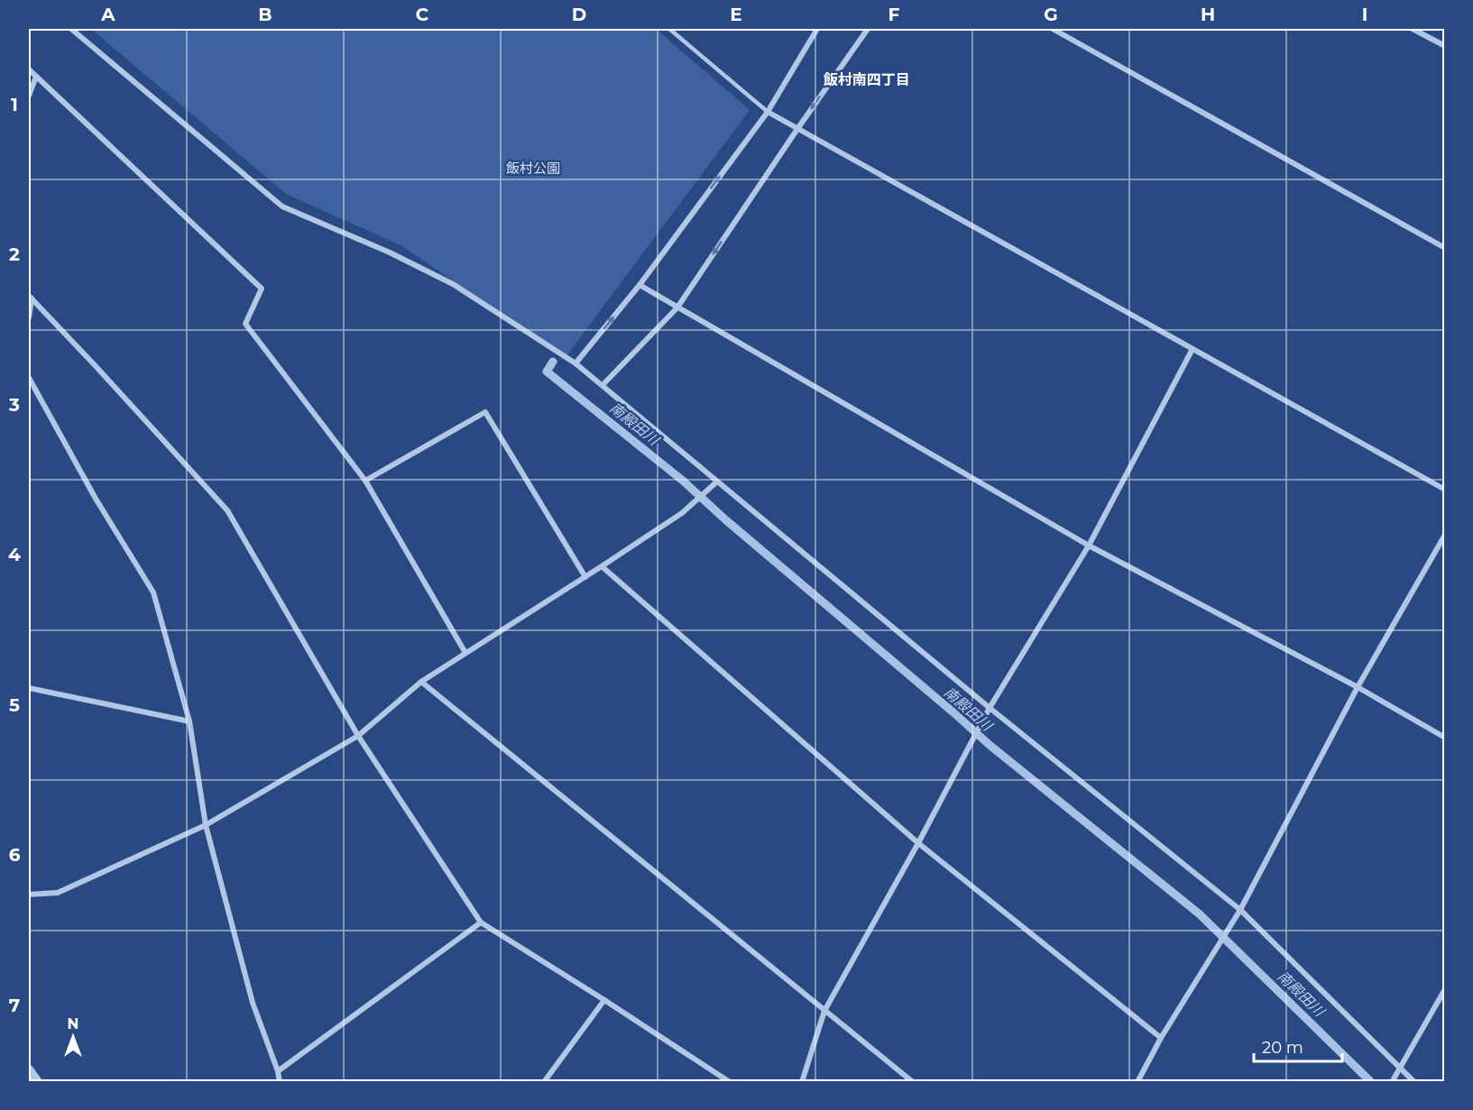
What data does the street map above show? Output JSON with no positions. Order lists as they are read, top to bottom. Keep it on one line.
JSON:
{"districts":["飯村南四丁目"],"water":["南殿田川"],"parks":["飯村公園"],"scale_bar":"20 m","north":"top","grid":{"columns":["A","B","C","D","E","F","G","H","I"],"rows":["1","2","3","4","5","6","7"]}}
